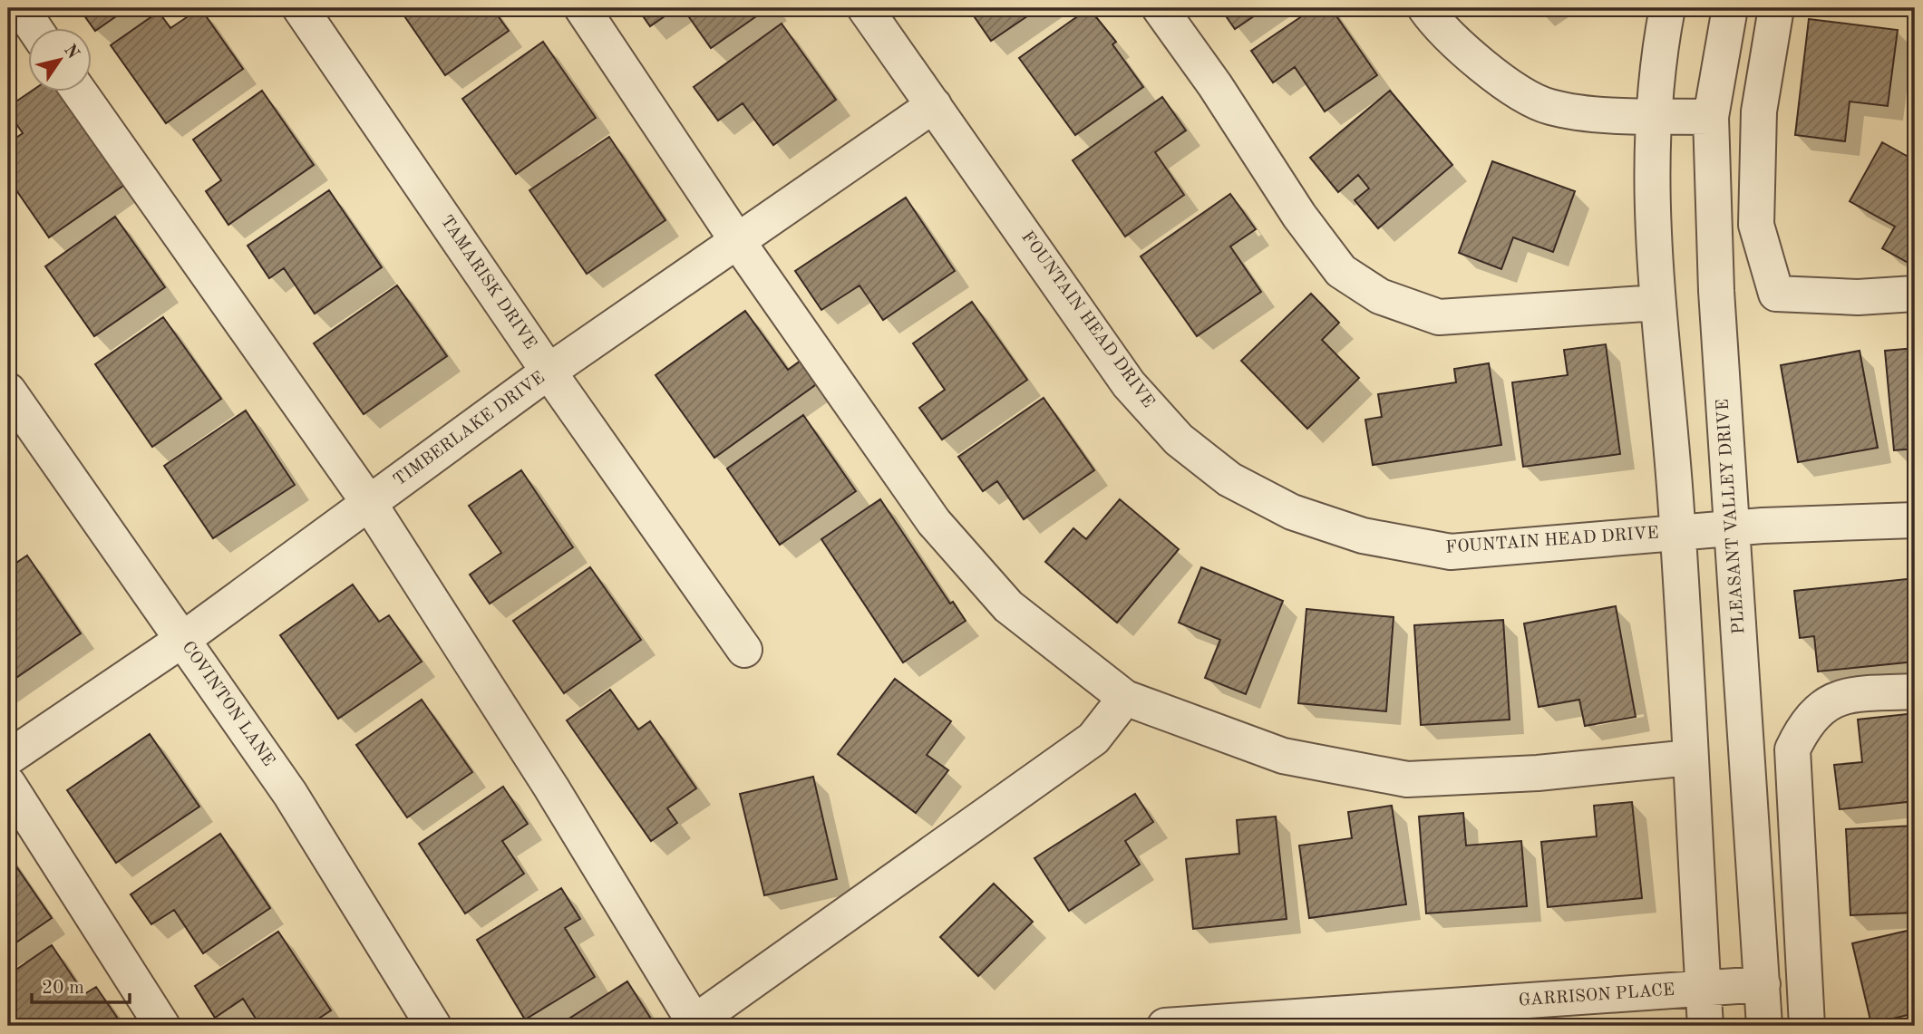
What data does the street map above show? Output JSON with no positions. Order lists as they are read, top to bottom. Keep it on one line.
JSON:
{"streets":{"street":["TAMARISK DRIVE","FOUNTAIN HEAD DRIVE","TIMBERLAKE DRIVE","PLEASANT VALLEY DRIVE","COVINTON LANE","GARRISON PLACE"]},"crossings":[["TAMARISK DRIVE","TIMBERLAKE DRIVE"],["FOUNTAIN HEAD DRIVE","TIMBERLAKE DRIVE"],["FOUNTAIN HEAD DRIVE","PLEASANT VALLEY DRIVE"],["TIMBERLAKE DRIVE","COVINTON LANE"],["PLEASANT VALLEY DRIVE","GARRISON PLACE"]],"scale_bar":"20 m","north":"top right"}
